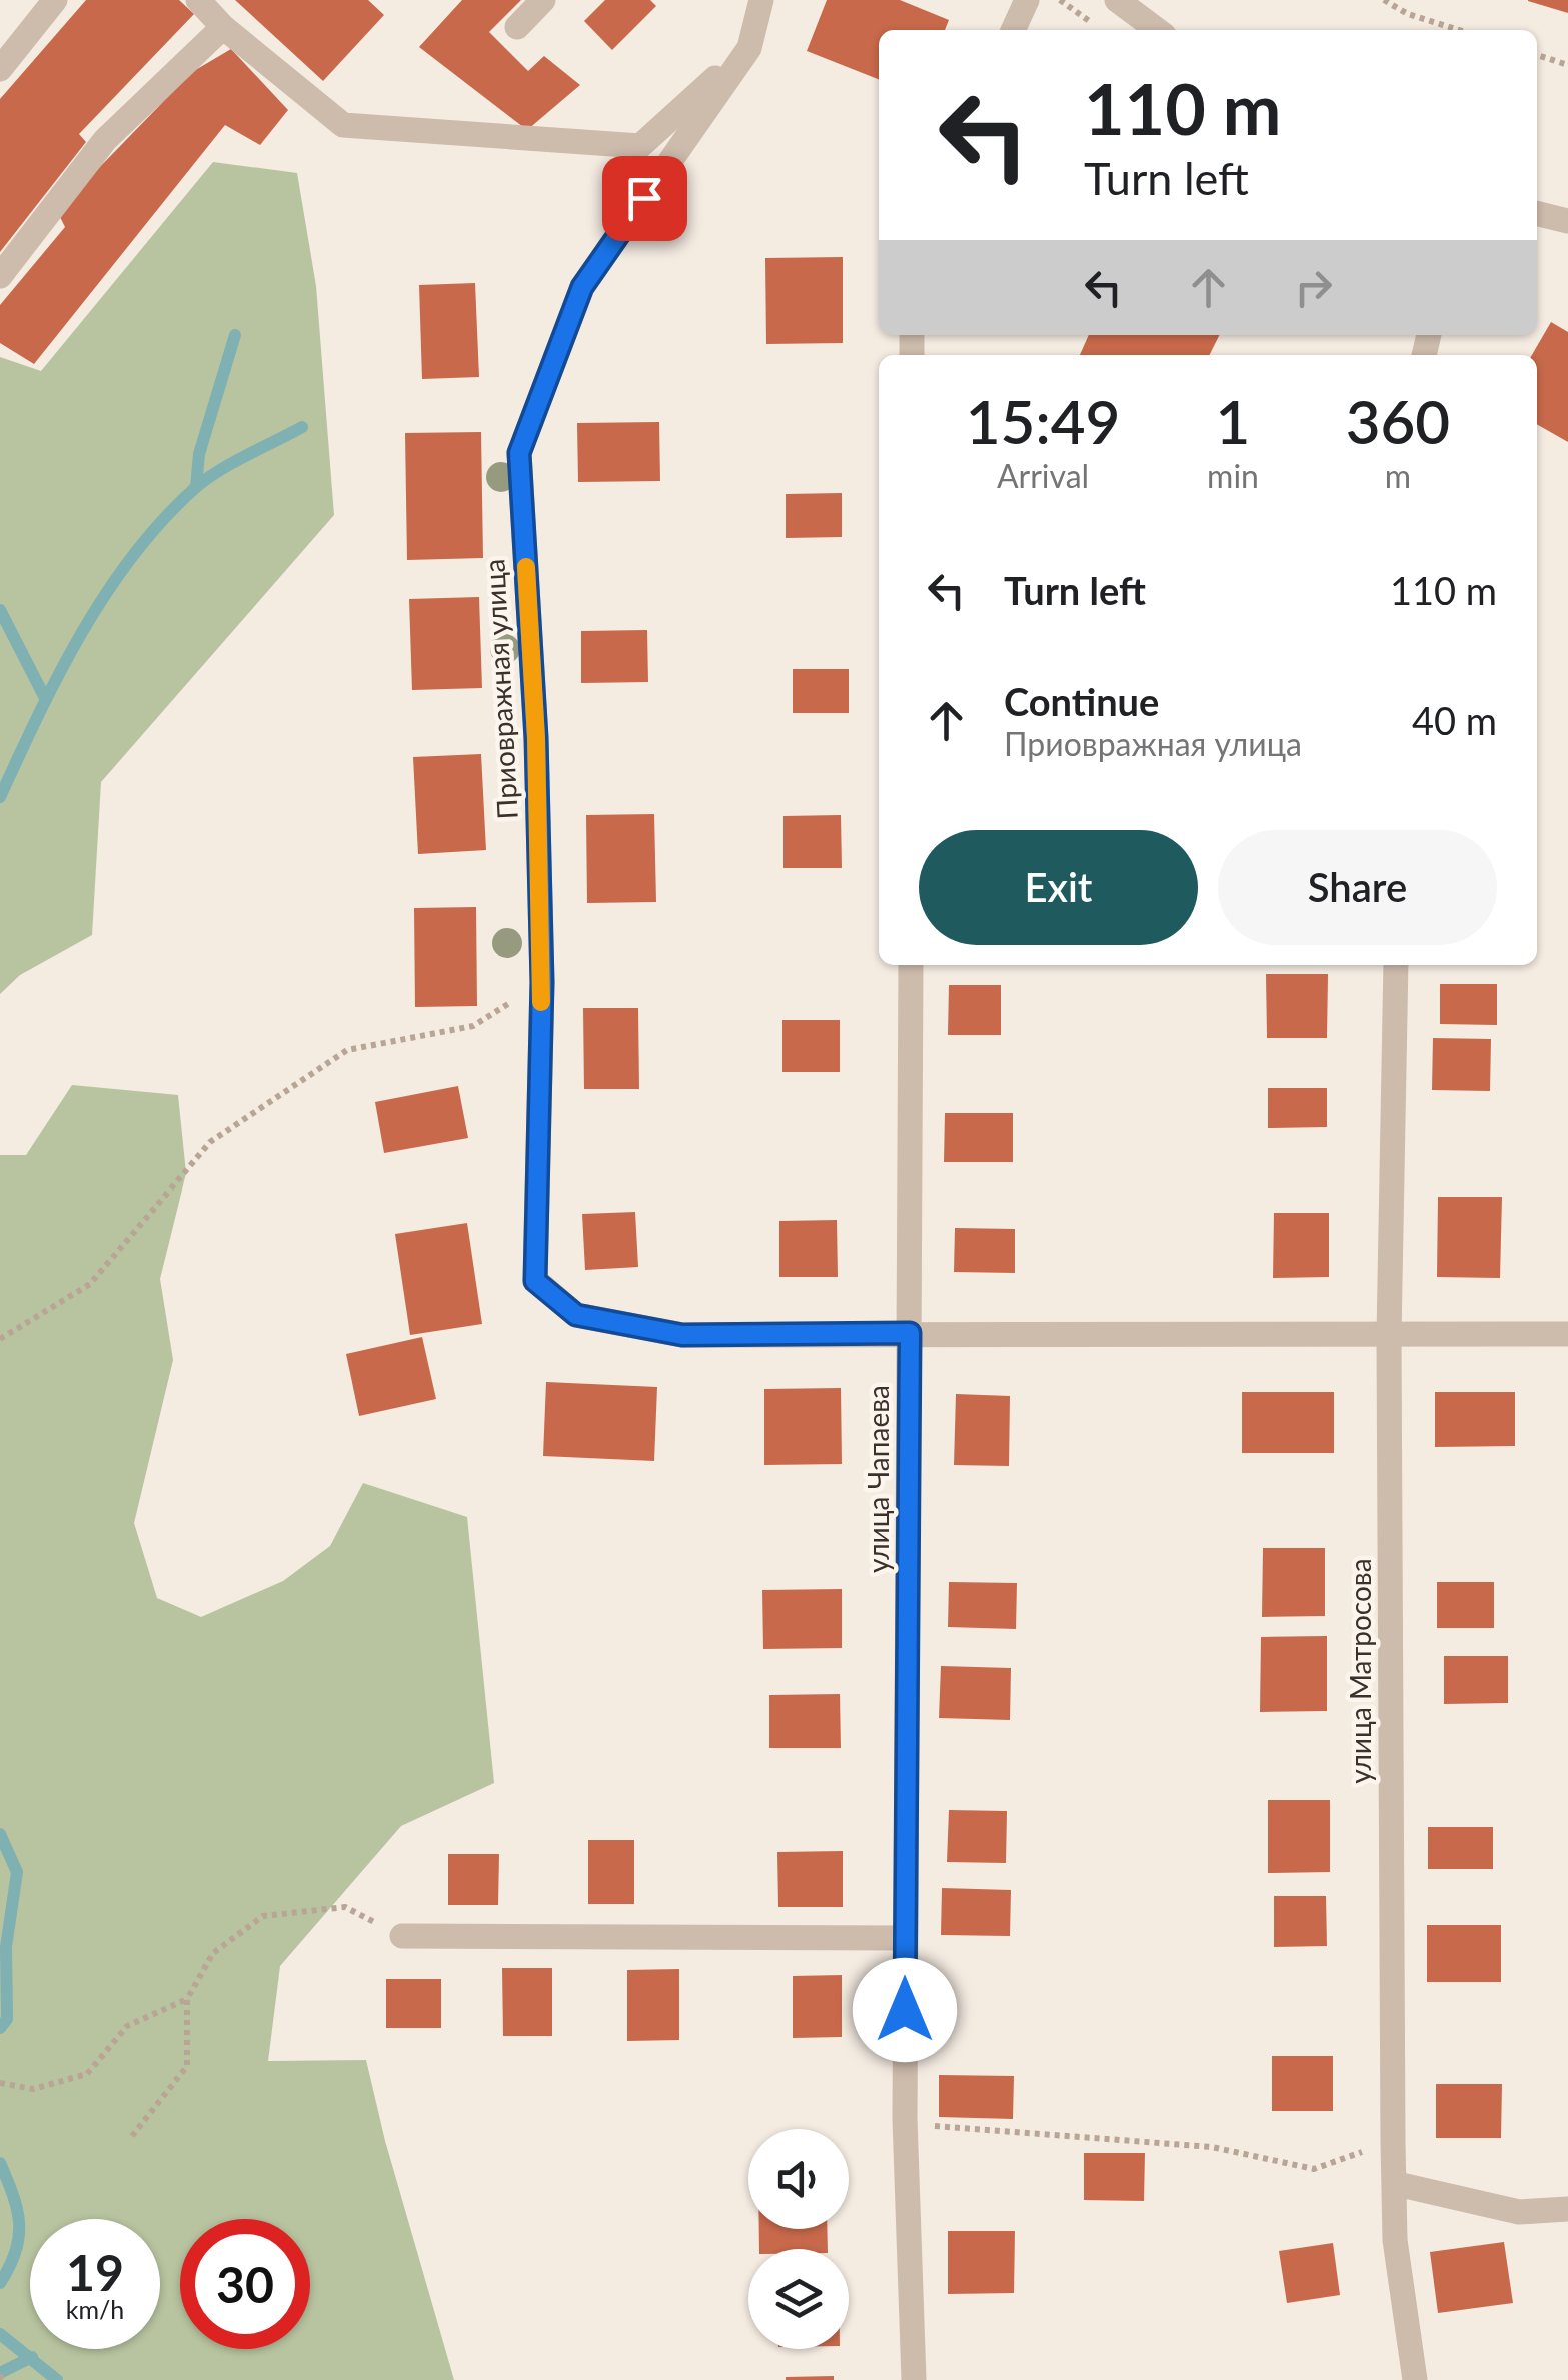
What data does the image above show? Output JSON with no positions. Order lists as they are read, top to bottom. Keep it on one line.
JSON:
{"streets":{"street":["Приовражная улица","улица Чапаева","улица Матросова"]},"crossings":[["Приовражная улица","улица Чапаева"]],"page":{"turn":["110 m","Turn left"],"eta":["15:49","Arrival","1","min","360","m"],"list":[{"name":"Turn left","value":"110 m"},{"name":"Continue","note":"Приовражная улица","value":"40 m"}],"buttons":["Exit","Share"],"speed":"19 km/h","limit":"30"}}
